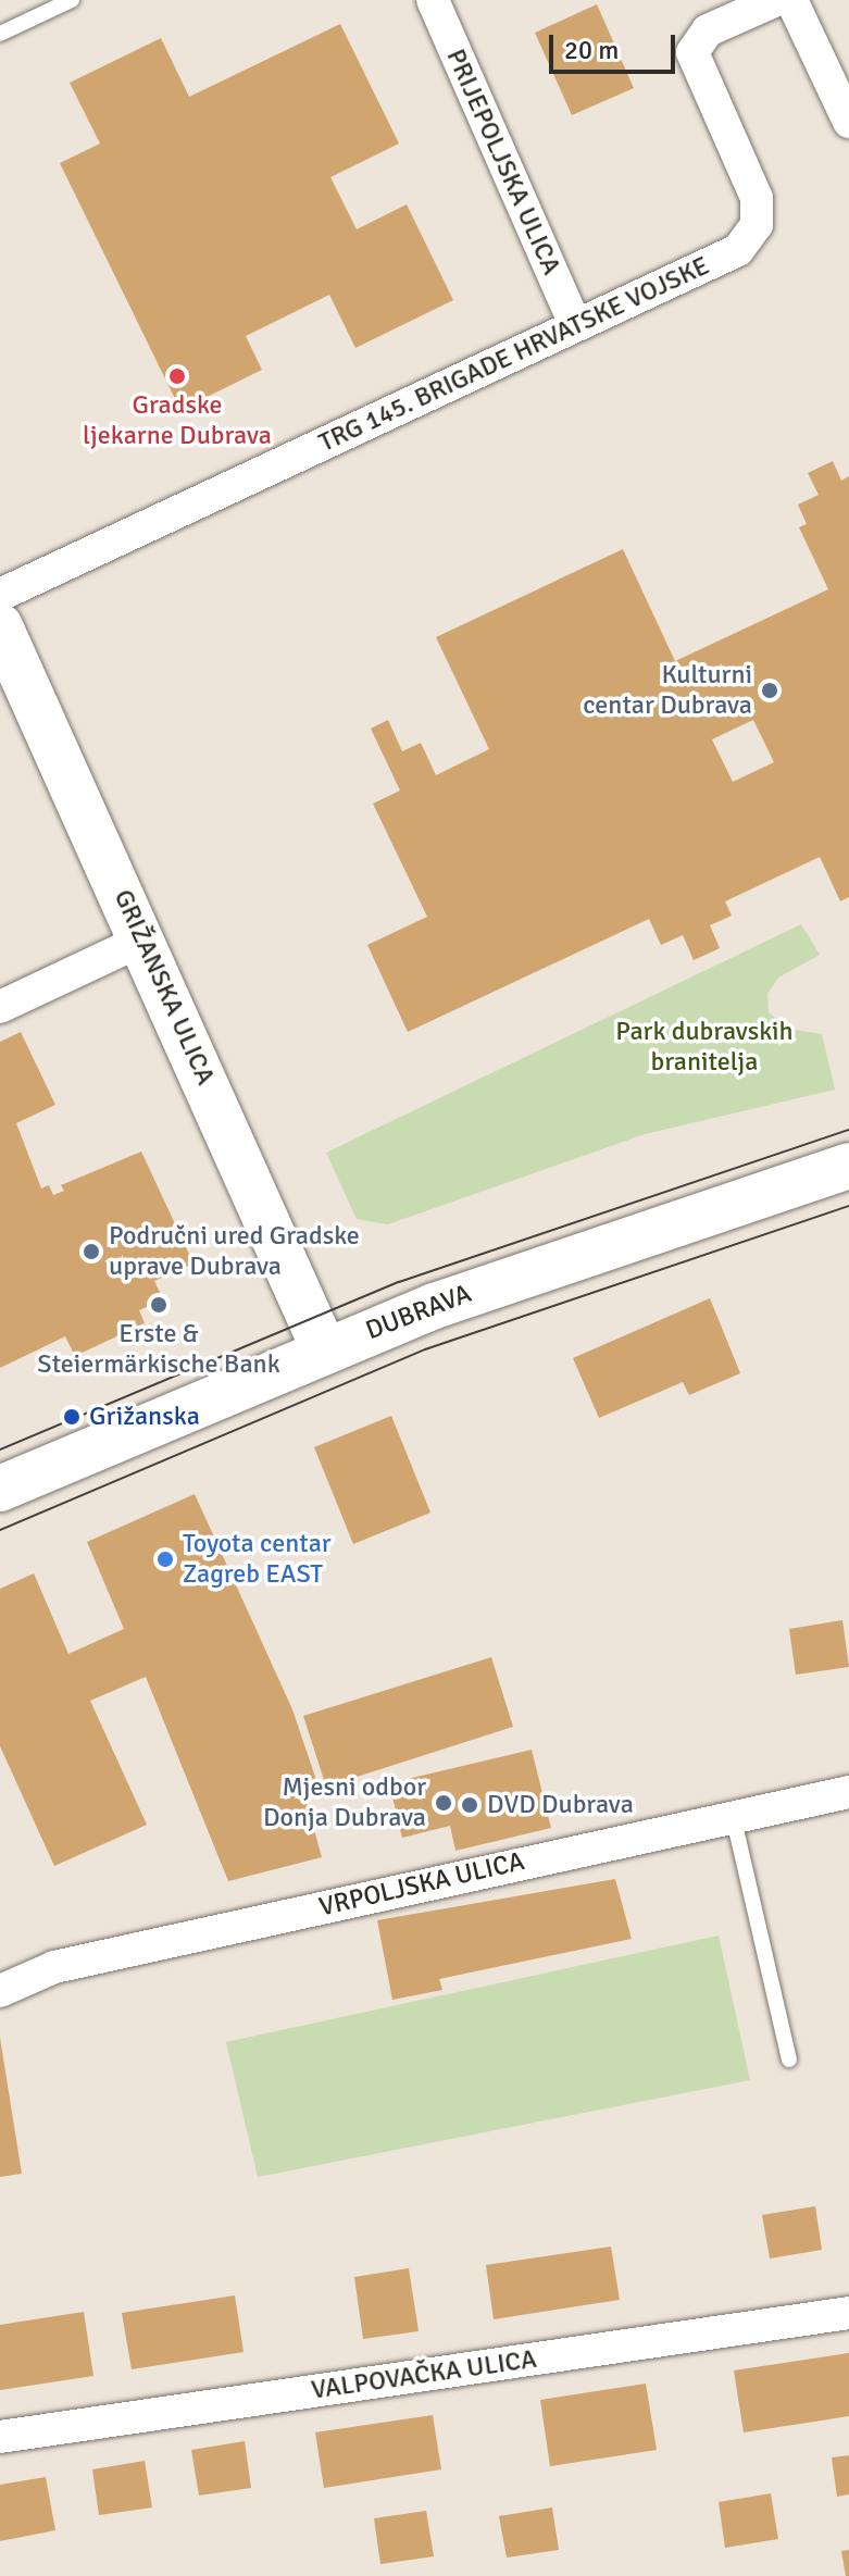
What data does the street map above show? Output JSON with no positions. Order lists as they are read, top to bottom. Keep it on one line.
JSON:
{"streets":{"main road":["GRIŽANSKA ULICA","DUBRAVA"],"street":["PRIJEPOLJSKA ULICA","TRG 145. BRIGADE HRVATSKE VOJSKE","VRPOLJSKA ULICA","VALPOVAČKA ULICA"]},"crossings":[["PRIJEPOLJSKA ULICA","TRG 145. BRIGADE HRVATSKE VOJSKE"],["GRIŽANSKA ULICA","DUBRAVA"]],"parks":["Park dubravskih branitelja"],"places":["Gradske ljekarne Dubrava","Kulturni centar Dubrava","Područni ured Gradske uprave Dubrava","Erste & Steiermärkische Bank","Grižanska","Toyota centar Zagreb EAST","Mjesni odbor Donja Dubrava","DVD Dubrava"],"scale_bar":"20 m"}
